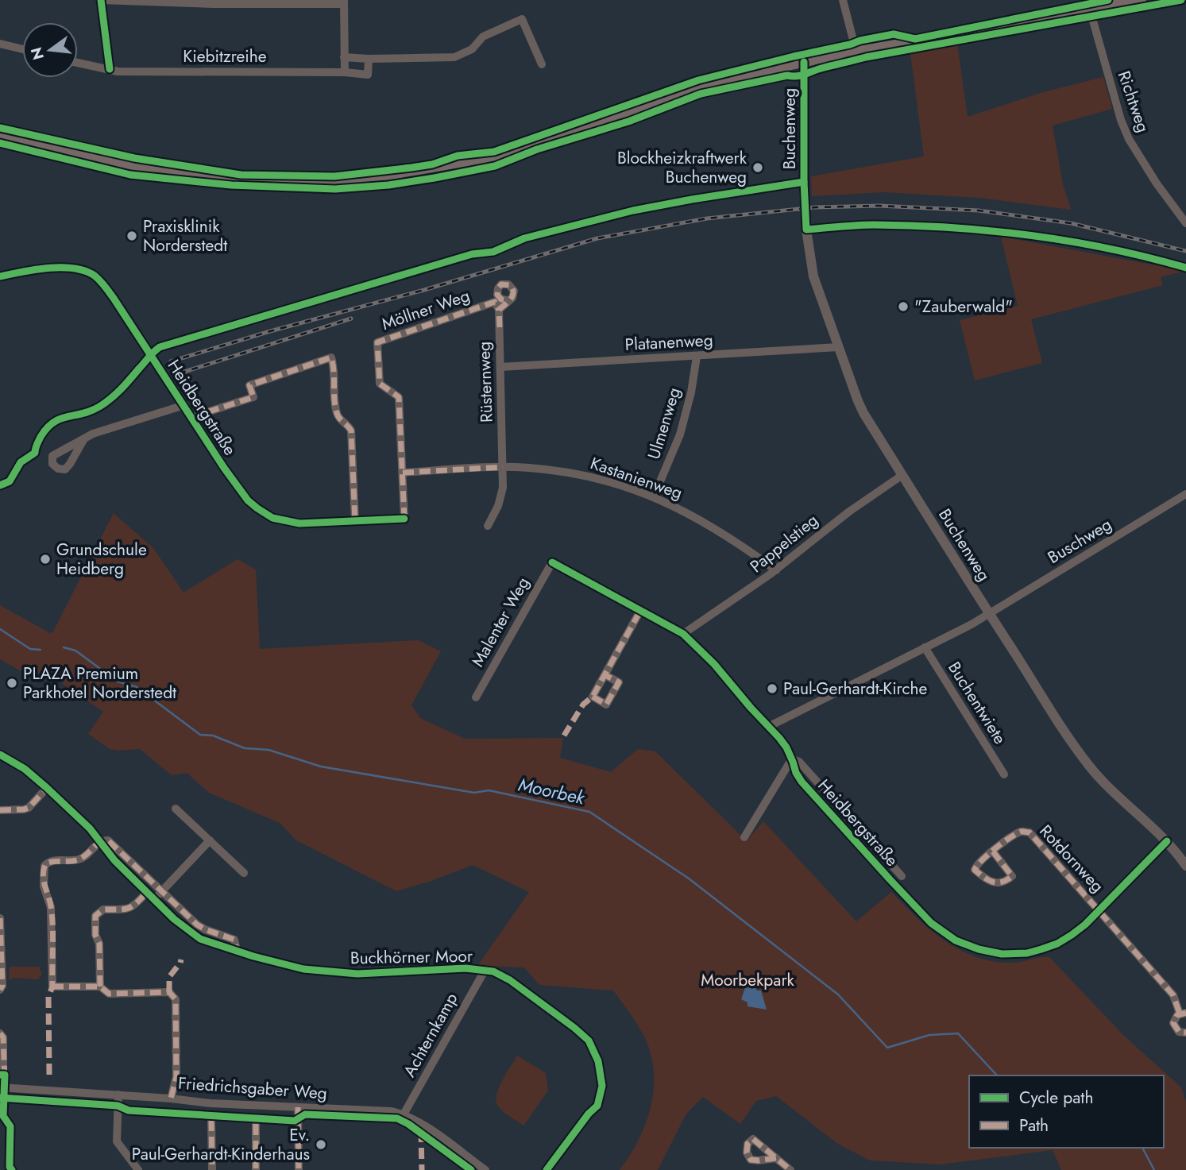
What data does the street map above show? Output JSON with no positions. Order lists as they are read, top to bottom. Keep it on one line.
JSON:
{"streets":{"street":["Kiebitzreihe","Richtweg","Buchenweg","Möllner Weg","Platanenweg","Rüsternweg","Heidbergstraße","Ulmenweg","Kastanienweg","Buschweg","Pappelstieg","Malenter Weg","Buchentwiete","Rotdornweg","Buckhörner Moor","Achternkamp","Friedrichsgaber Weg"]},"crossings":[["Buchenweg","Platanenweg"],["Buchenweg","Heidbergstraße"],["Buchenweg","Buschweg"],["Buchenweg","Pappelstieg"],["Möllner Weg","Rüsternweg"],["Möllner Weg","Heidbergstraße"],["Platanenweg","Rüsternweg"],["Platanenweg","Ulmenweg"],["Rüsternweg","Kastanienweg"],["Heidbergstraße","Buschweg"],["Heidbergstraße","Pappelstieg"],["Heidbergstraße","Malenter Weg"],["Heidbergstraße","Rotdornweg"],["Ulmenweg","Kastanienweg"],["Kastanienweg","Pappelstieg"],["Buschweg","Buchentwiete"],["Buckhörner Moor","Achternkamp"],["Achternkamp","Friedrichsgaber Weg"]],"water":["Moorbek"],"parks":["Moorbekpark"],"places":["Blockheizkraftwerk Buchenweg","Praxisklinik Norderstedt","\"Zauberwald\"","Grundschule Heidberg","PLAZA Premium Parkhotel Norderstedt","Paul-Gerhardt-Kirche","Ev. Paul-Gerhardt-Kinderhaus"],"legend":["Cycle path","Path"],"north":"left"}
